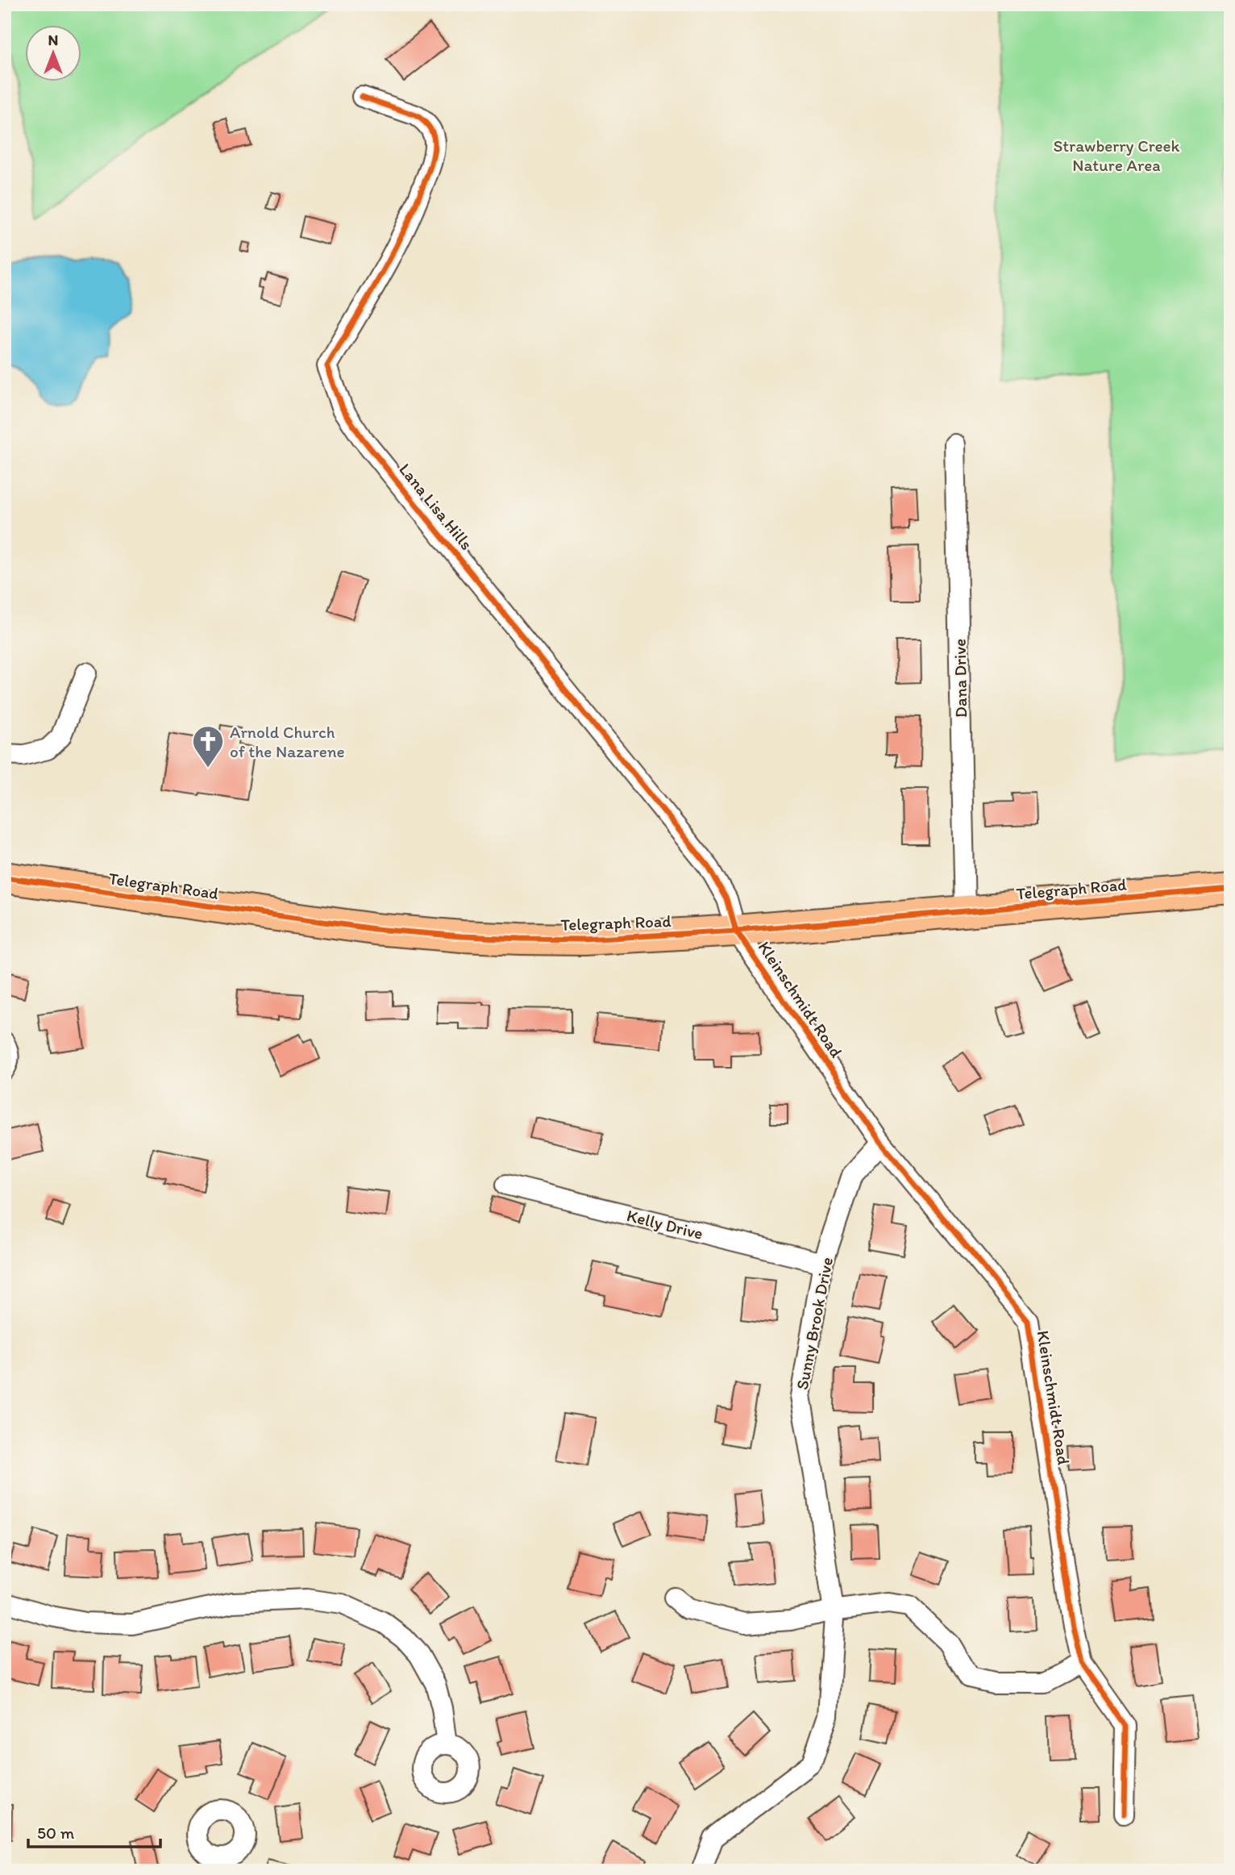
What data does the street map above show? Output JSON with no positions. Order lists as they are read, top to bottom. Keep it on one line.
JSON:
{"streets":{"main road":["Telegraph Road"],"street":["Lana Lisa Hills","Dana Drive","Kleinschmidt Road","Kelly Drive","Sunny Brook Drive"]},"crossings":[["Lana Lisa Hills","Telegraph Road"],["Lana Lisa Hills","Kleinschmidt Road"],["Dana Drive","Telegraph Road"],["Telegraph Road","Kleinschmidt Road"],["Kleinschmidt Road","Sunny Brook Drive"],["Kelly Drive","Sunny Brook Drive"]],"parks":["Strawberry Creek Nature Area"],"places":{"church":["Arnold Church of the Nazarene"]},"scale_bar":"50 m","north":"top"}
